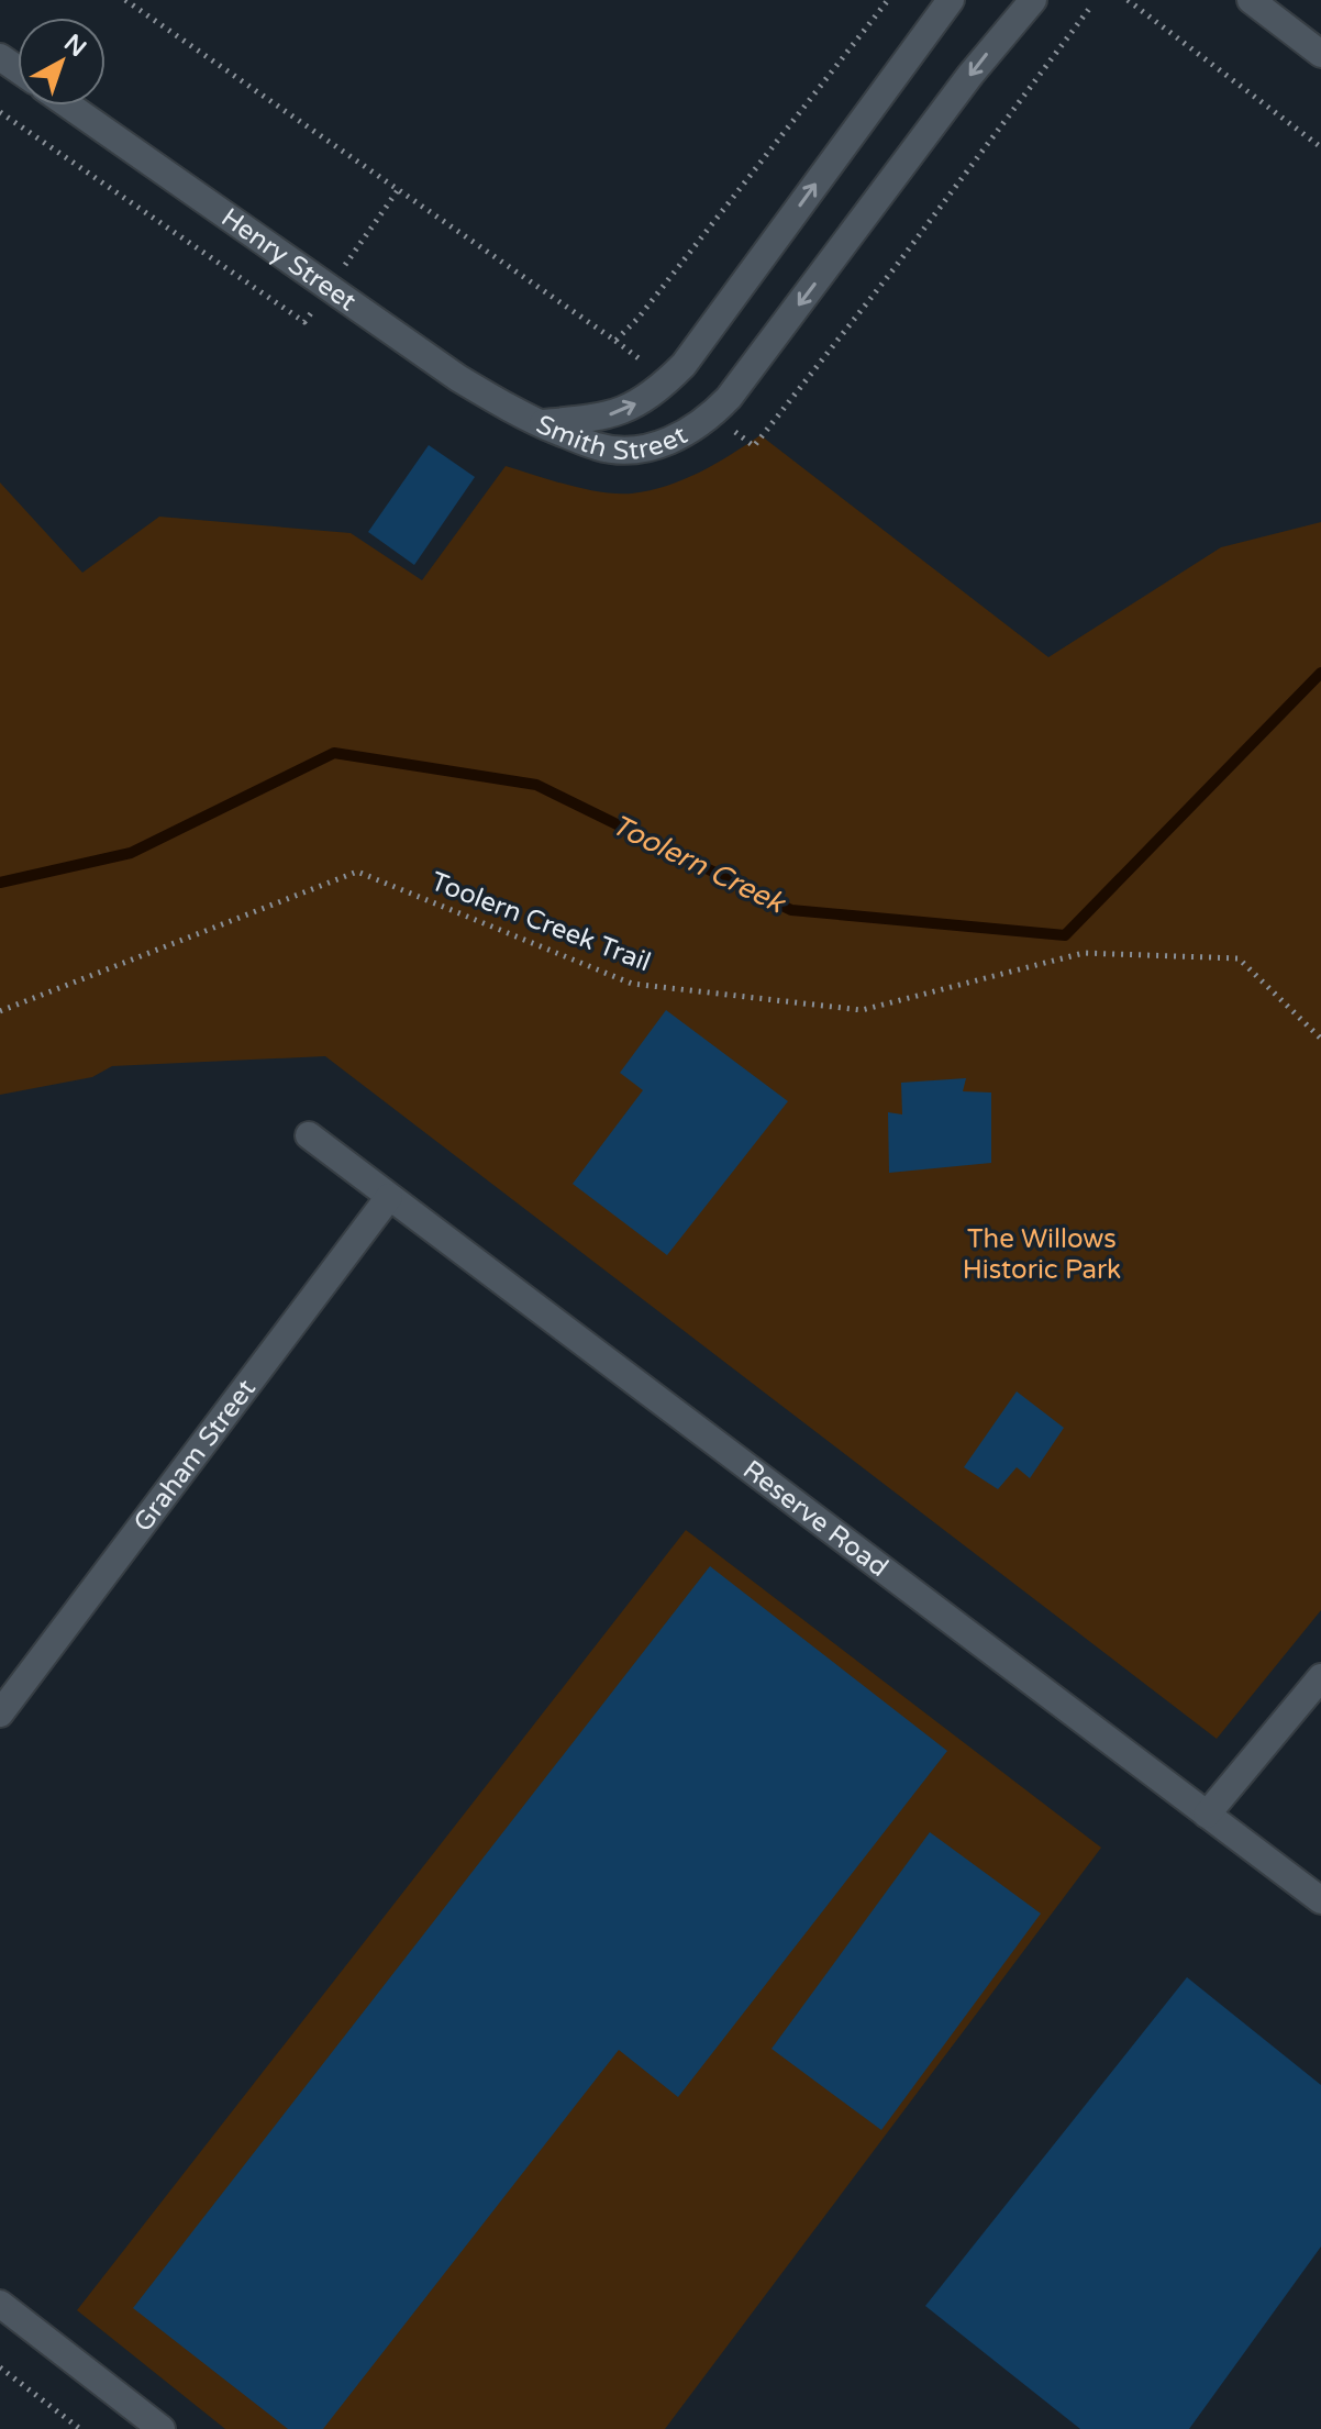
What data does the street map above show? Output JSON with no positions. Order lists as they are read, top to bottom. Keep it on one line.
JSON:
{"streets":{"street":["Henry Street","Smith Street","Graham Street","Reserve Road"],"path":["Toolern Creek Trail"]},"crossings":[["Henry Street","Smith Street"],["Graham Street","Reserve Road"]],"water":["Toolern Creek"],"parks":["The Willows Historic Park"],"north":"top right"}
